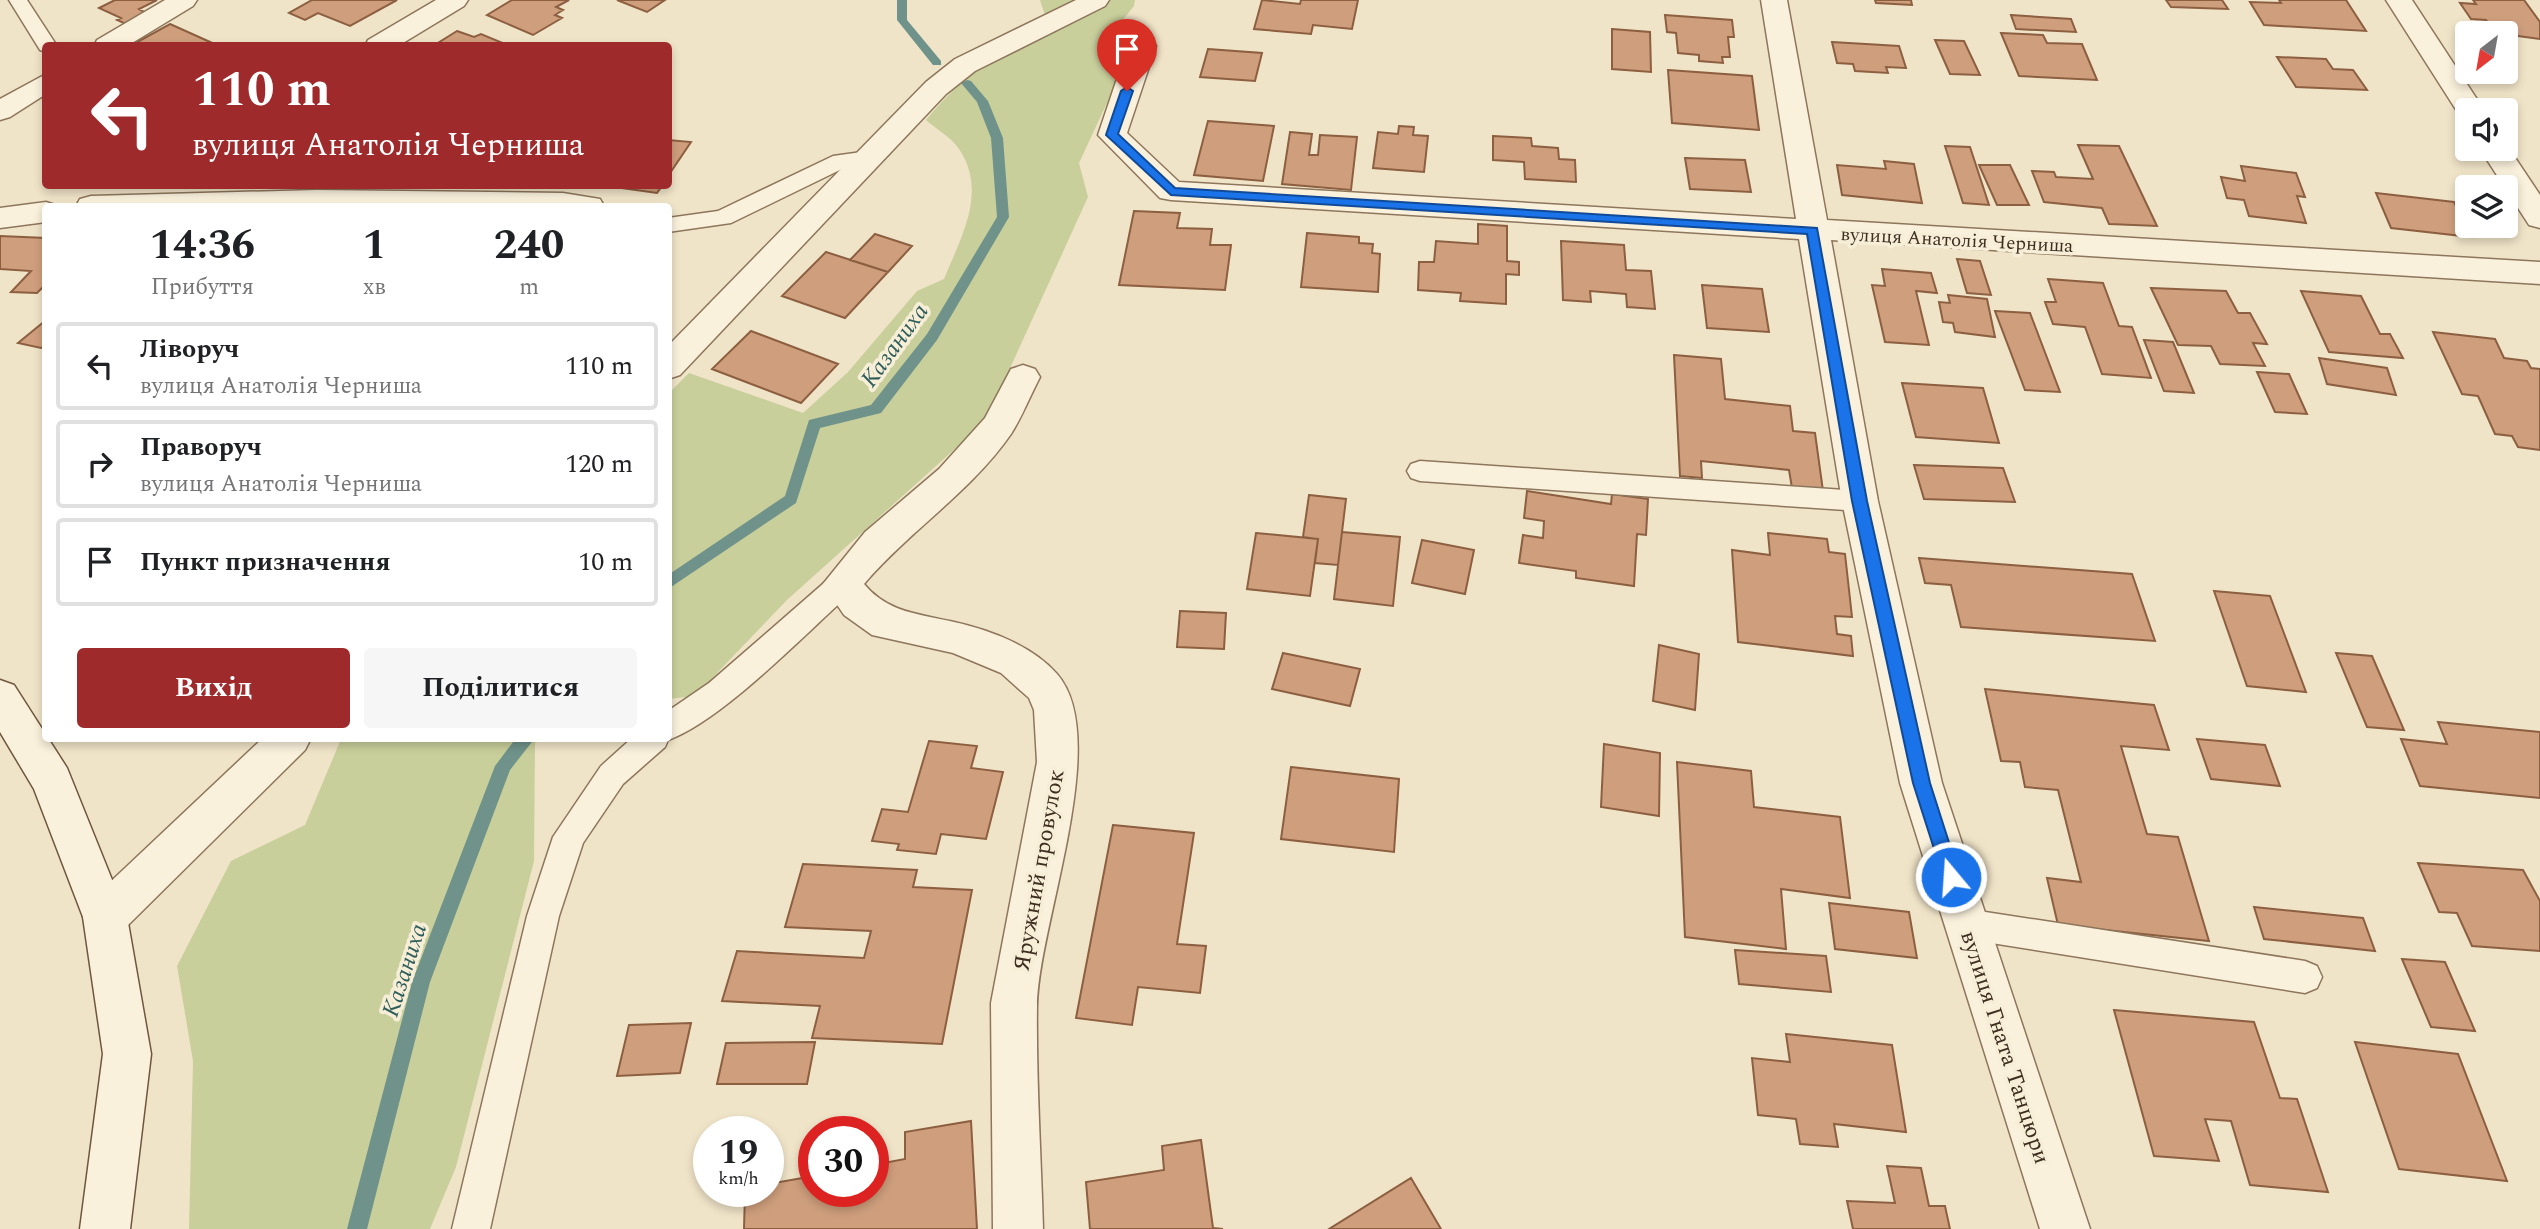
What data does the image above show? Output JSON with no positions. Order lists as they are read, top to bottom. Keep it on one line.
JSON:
{"streets":{"street":["вулиця Анатолія Черниша","Яружний провулок","вулиця Гната Танцюри"]},"crossings":[["вулиця Анатолія Черниша","вулиця Гната Танцюри"]],"water":["Казаниха"],"north":"bottom left","page":{"turn":["110 m","вулиця Анатолія Черниша"],"eta":["14:36","Прибуття","1","хв","240","m"],"list":[{"name":"Ліворуч","note":"вулиця Анатолія Черниша","value":"110 m"},{"name":"Праворуч","note":"вулиця Анатолія Черниша","value":"120 m"},{"name":"Пункт призначення","value":"10 m"}],"buttons":["Вихід","Поділитися"],"speed":"19 km/h","limit":"30"}}
